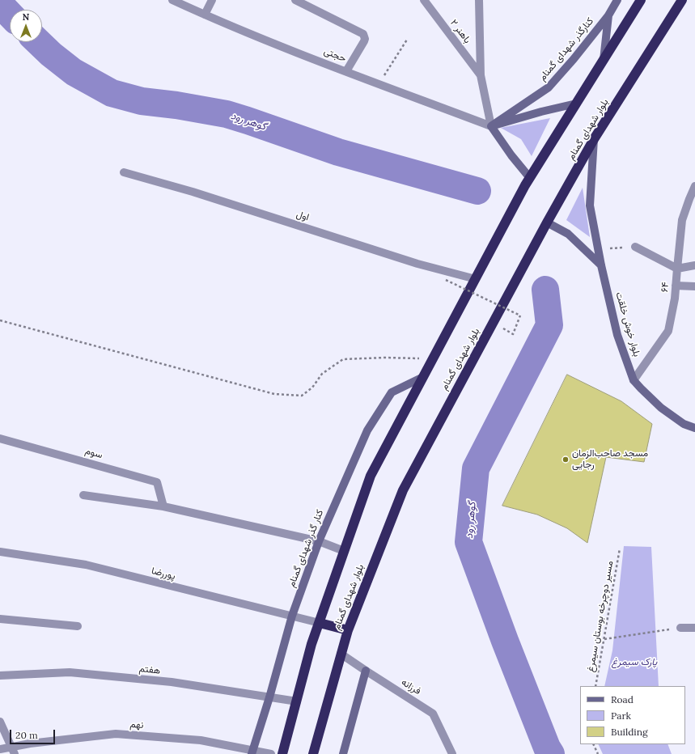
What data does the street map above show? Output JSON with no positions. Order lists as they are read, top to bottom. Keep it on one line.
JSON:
{"streets":{"highway":["بلوار شهدای گمنام"],"street":["باهنر ۲","کنارگذر شهدای گمنام","حجتی","اول","۶۴","بلوار خوش خلقت","سوم","کنار گذر شهدای گمنام","پوررضا","هفتم","فرزانه","نهم"],"path":["مسیر دوچرخه بوستان سیمرغ"]},"crossings":[["کنارگذر شهدای گمنام","حجتی"],["بلوار شهدای گمنام","اول"],["بلوار شهدای گمنام","بلوار خوش خلقت"],["بلوار شهدای گمنام","کنار گذر شهدای گمنام"],["بلوار شهدای گمنام","پوررضا"],["بلوار شهدای گمنام","هفتم"],["بلوار شهدای گمنام","فرزانه"],["۶۴","بلوار خوش خلقت"],["کنار گذر شهدای گمنام","پوررضا"],["کنار گذر شهدای گمنام","هفتم"],["کنار گذر شهدای گمنام","نهم"]],"water":["گوهر رود"],"parks":["پارک سیمرغ"],"places":["مسجد صاحب‌الزمان رجایی"],"legend":["Road","Park","Building"],"scale_bar":"20 m","north":"top"}
